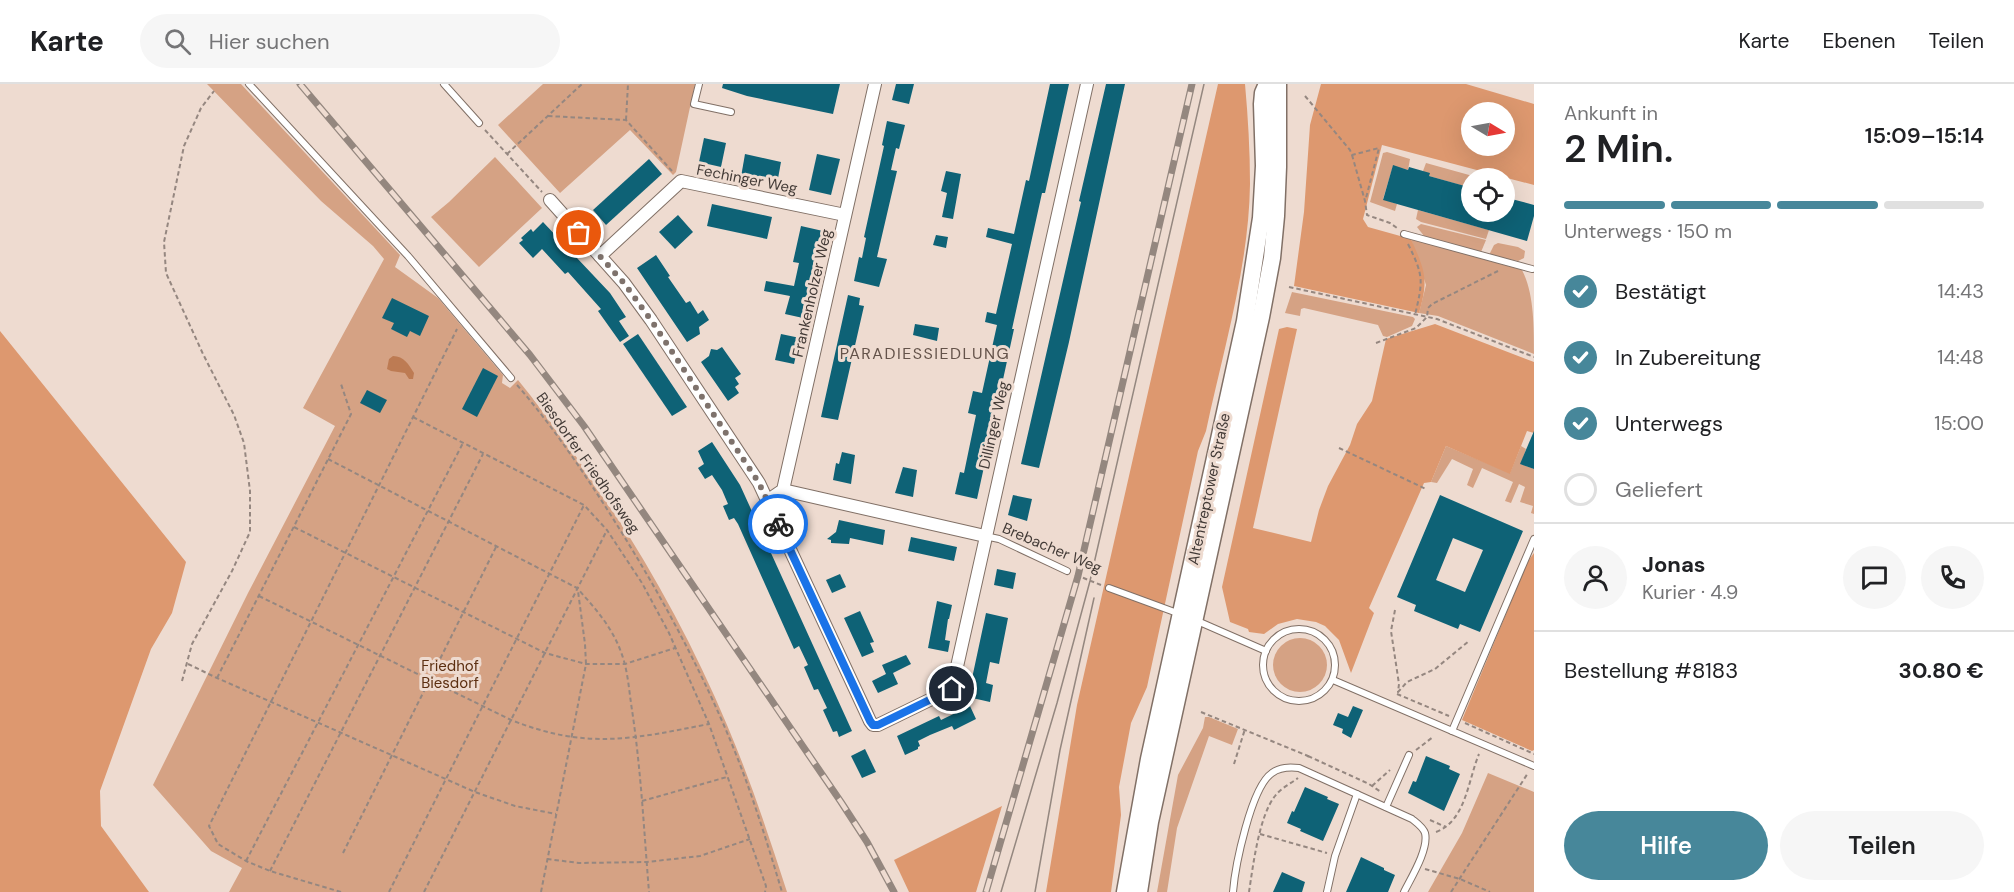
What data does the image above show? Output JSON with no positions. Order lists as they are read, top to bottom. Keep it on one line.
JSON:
{"streets":{"main road":["Altentreptower Straße"],"street":["Fechinger Weg","Frankenholzer Weg","Dillinger Weg","Brebacher Weg"],"path":["Biesdorfer Friedhofsweg"]},"crossings":[["Fechinger Weg","Frankenholzer Weg"],["Frankenholzer Weg","Brebacher Weg"],["Dillinger Weg","Brebacher Weg"],["Altentreptower Straße","Brebacher Weg"]],"districts":["PARADIESSIEDLUNG"],"parks":["Friedhof Biesdorf"],"north":"right","page":{"header":"Karte","search":"Hier suchen","nav":["Karte","Ebenen","Teilen"],"heading":["2 Min.","Ankunft in","15:09–15:14"],"panel":["Jonas","Kurier · 4.9","Bestellung #8183","30.80 €"],"bar":"Unterwegs · 150 m","list":[["Bestätigt","14:43"],["In Zubereitung","14:48"],["Unterwegs","15:00"],"Geliefert"],"buttons":["Hilfe","Teilen"]}}
